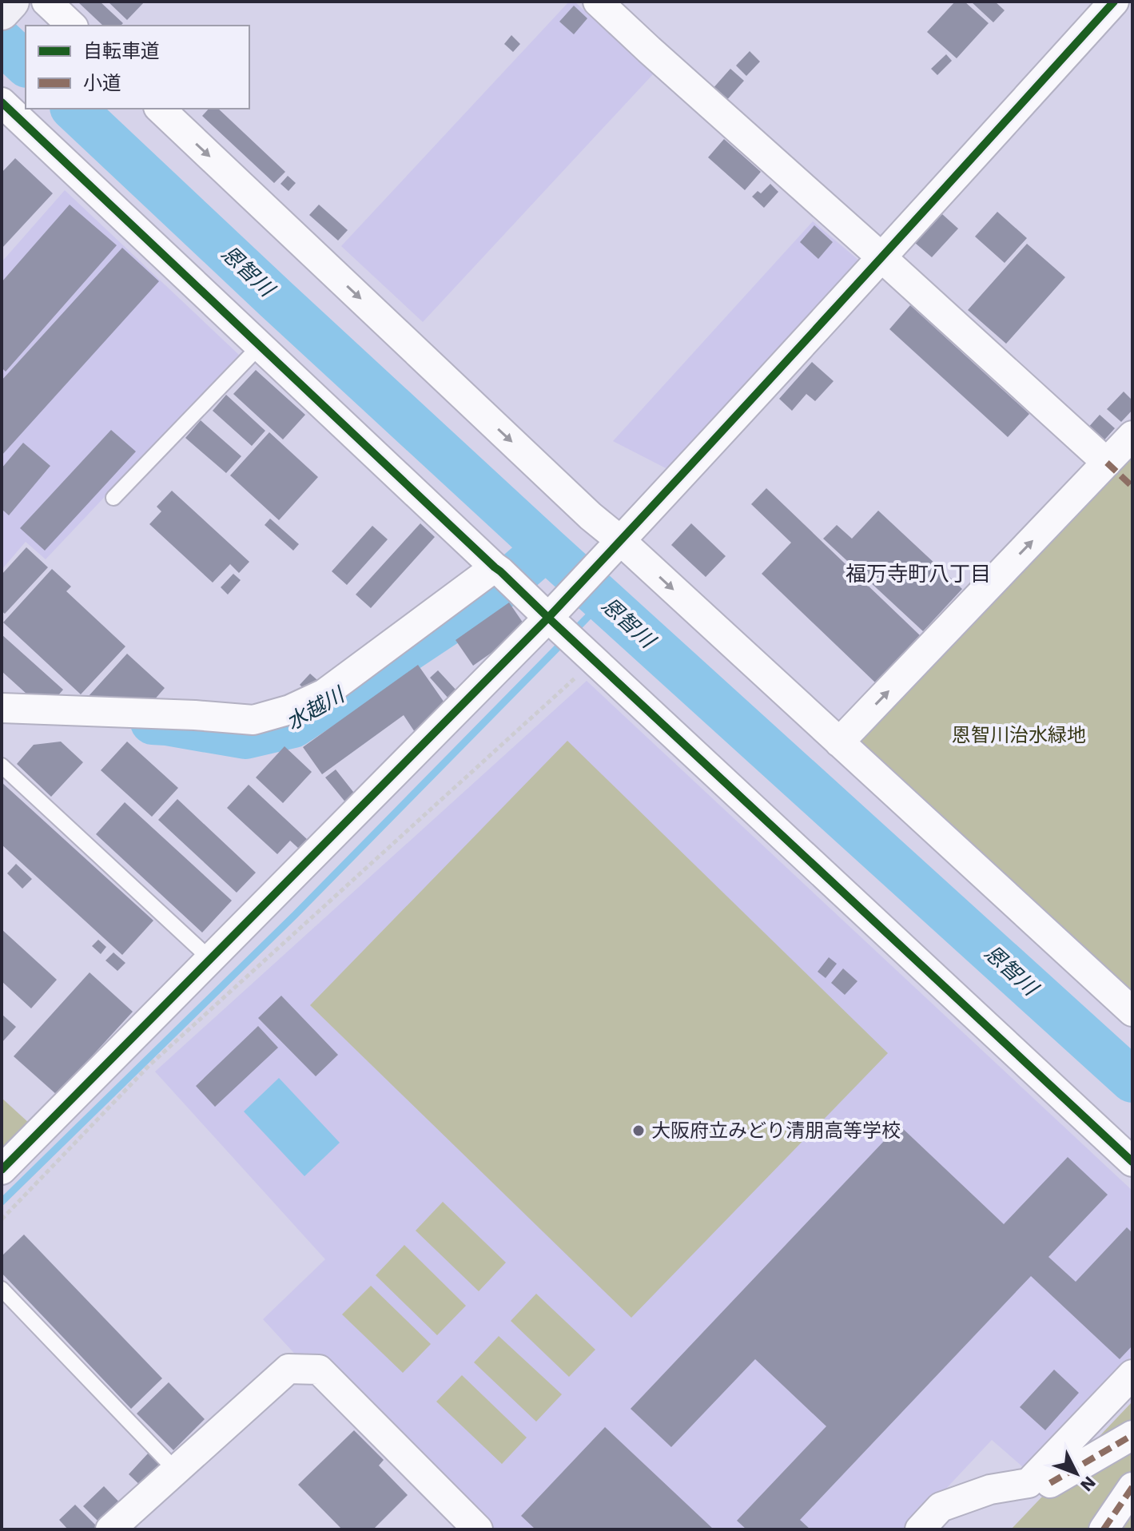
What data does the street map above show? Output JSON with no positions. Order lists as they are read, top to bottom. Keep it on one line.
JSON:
{"districts":["福万寺町八丁目"],"water":["恩智川","水越川"],"parks":["恩智川治水緑地"],"places":["大阪府立みどり清朋高等学校"],"legend":["自転車道","小道"],"north":"bottom right"}
